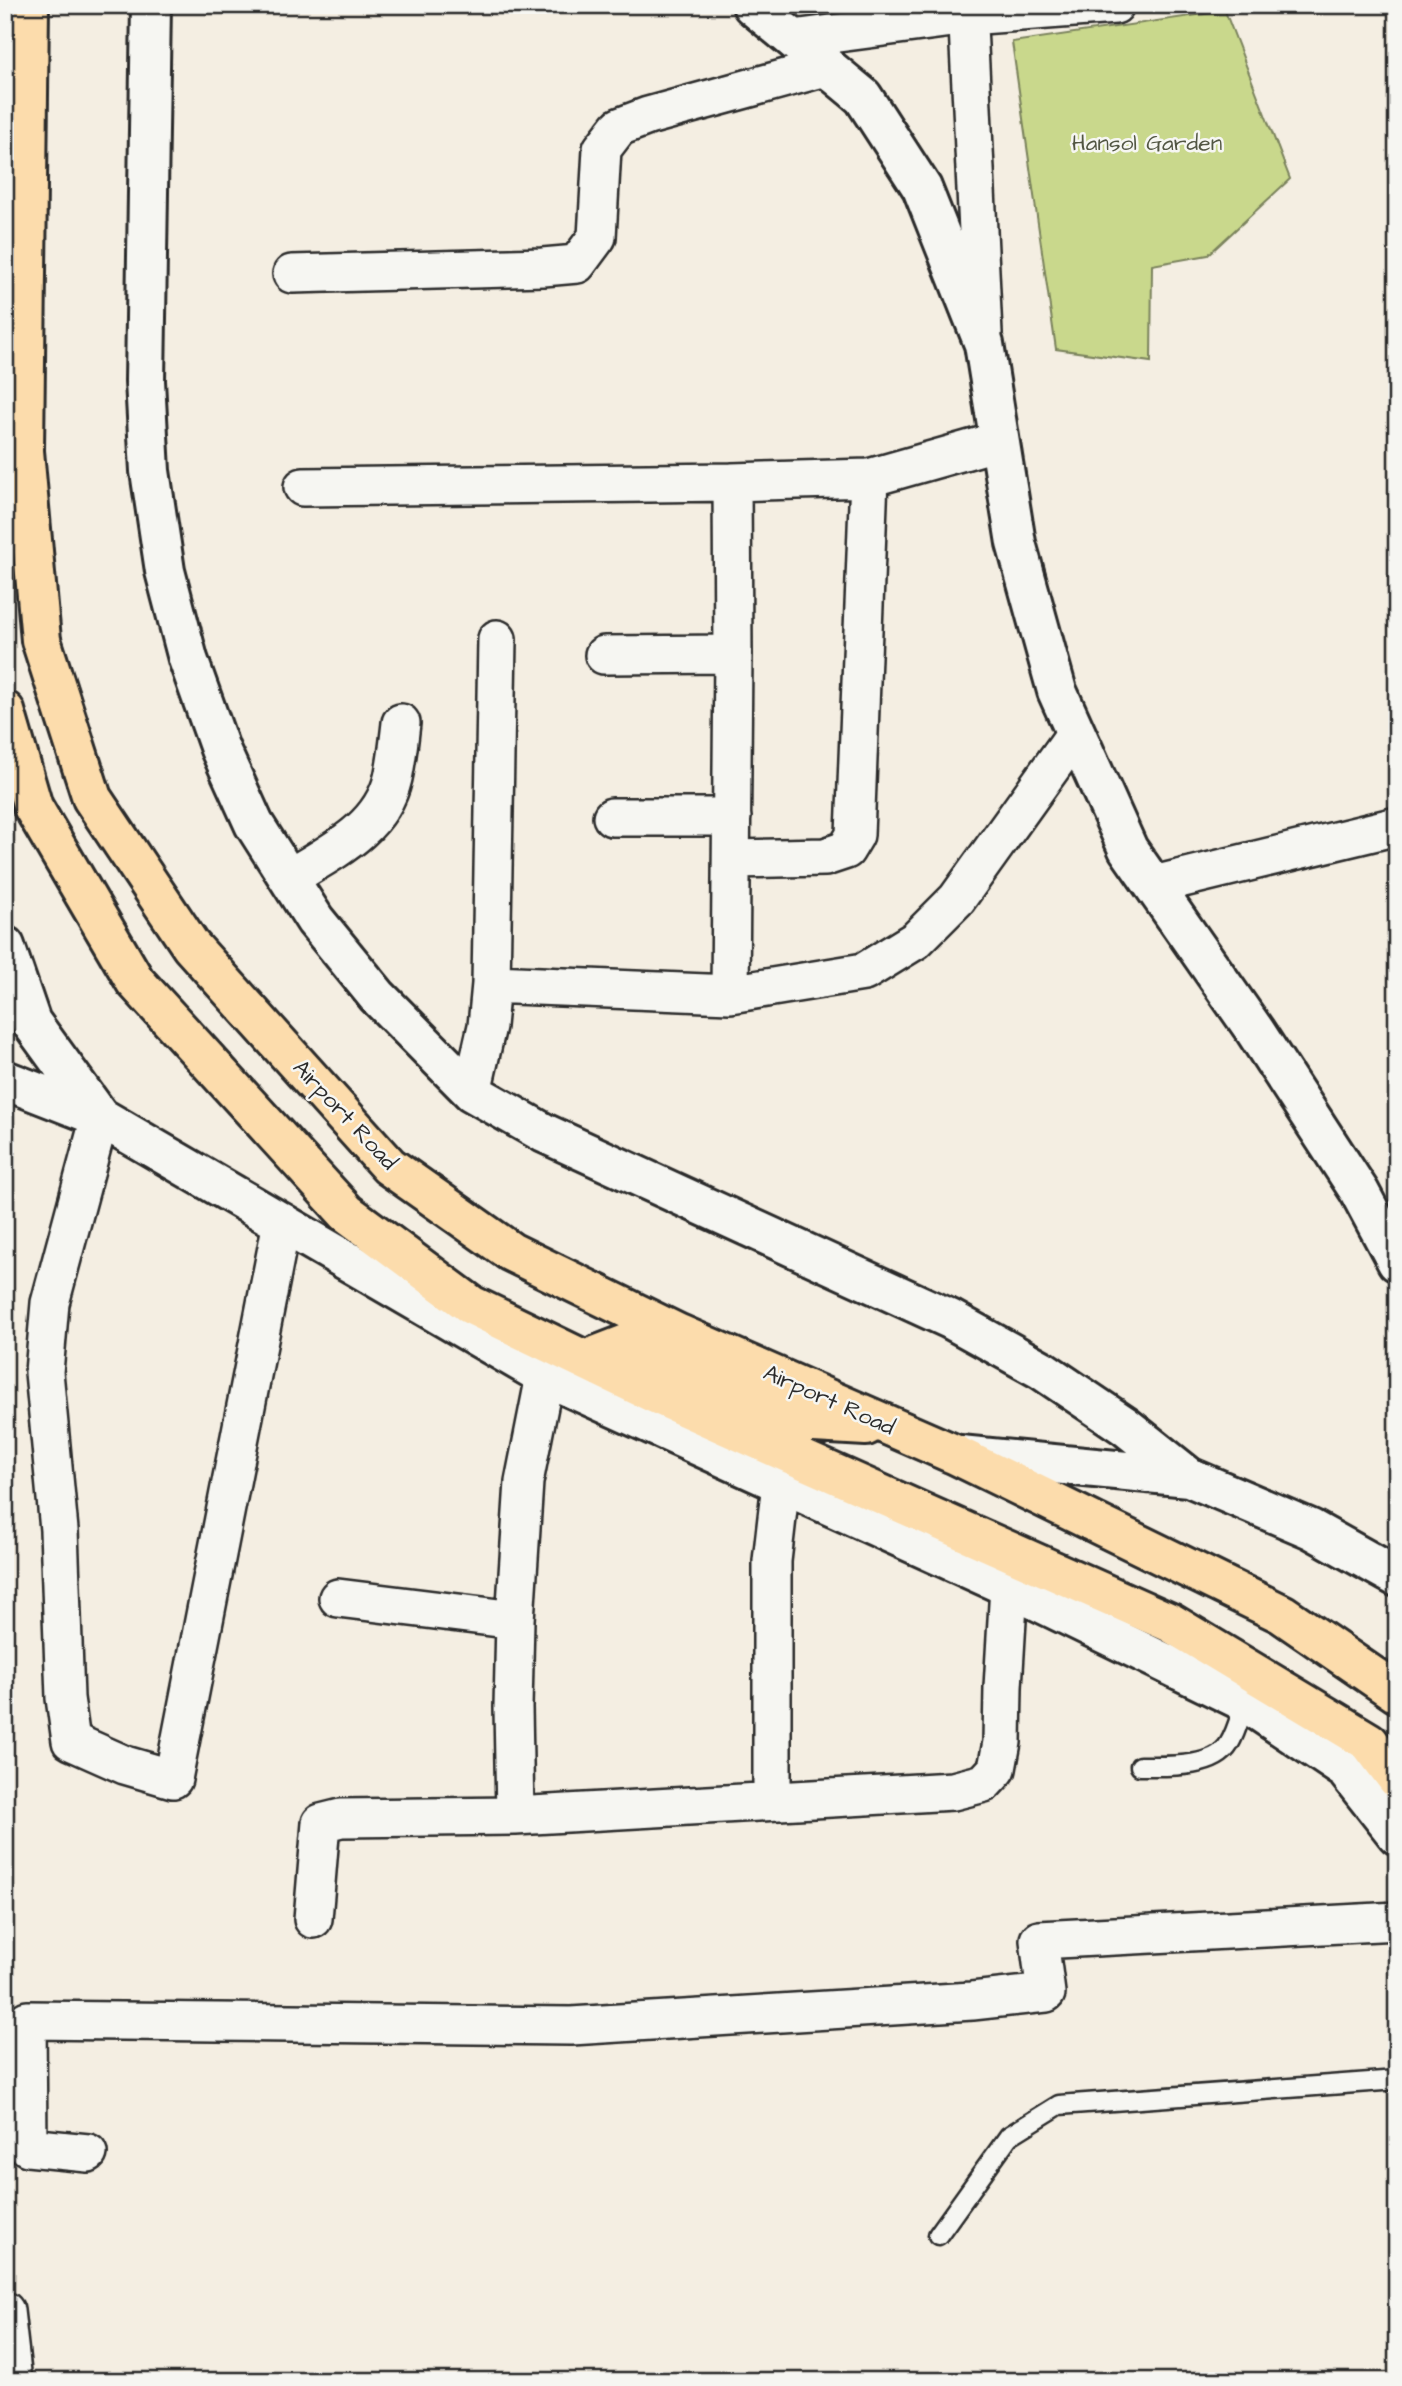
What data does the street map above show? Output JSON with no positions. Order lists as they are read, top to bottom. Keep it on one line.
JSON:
{"streets":{"main road":["Airport Road"]},"parks":["Hansol Garden"]}
